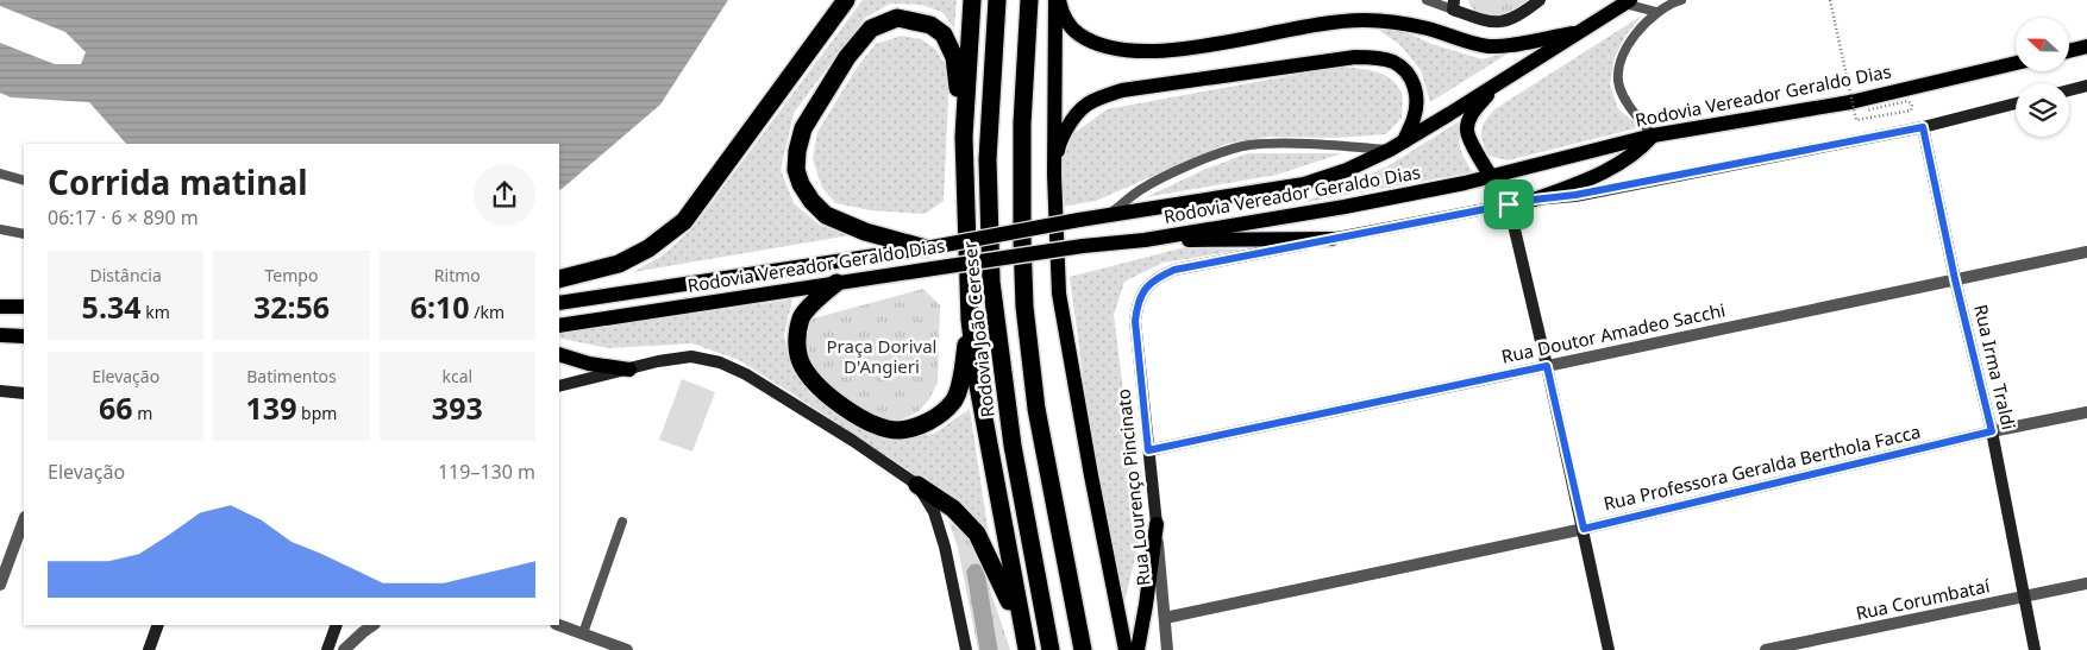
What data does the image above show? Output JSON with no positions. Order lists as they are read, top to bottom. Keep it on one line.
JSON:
{"streets":{"highway":["Rodovia João Cereser"],"main road":["Rodovia Vereador Geraldo Dias"],"street":["Rua Doutor Amadeo Sacchi","Rua Irma Traldi","Rua Professora Geralda Berthola Facca","Rua Lourenço Pincinato","Rua Corumbataí"]},"crossings":[["Rua Doutor Amadeo Sacchi","Rua Irma Traldi"],["Rua Doutor Amadeo Sacchi","Rua Lourenço Pincinato"],["Rua Irma Traldi","Rua Professora Geralda Berthola Facca"],["Rua Irma Traldi","Rua Corumbataí"],["Rua Professora Geralda Berthola Facca","Rua Lourenço Pincinato"]],"parks":["Praça Dorival D'Angieri"],"north":"left","page":{"heading":["Corrida matinal","06:17 · 6 × 890 m"],"stats":[["Distância","5.34 km"],["Tempo","32:56"],["Ritmo","6:10 /km"],["Elevação","66 m"],["Batimentos","139 bpm"],["kcal","393"]],"chart":["Elevação","119–130 m"]}}
